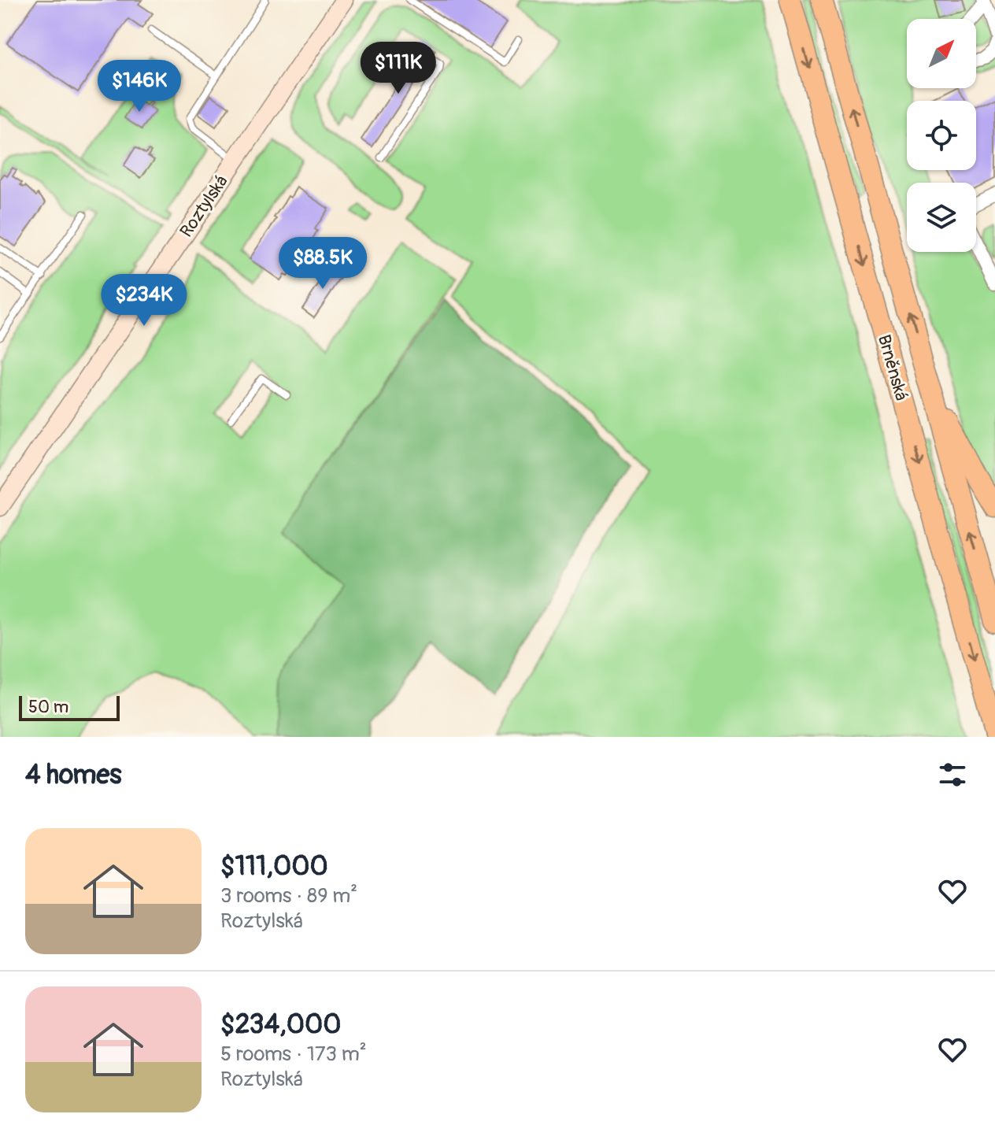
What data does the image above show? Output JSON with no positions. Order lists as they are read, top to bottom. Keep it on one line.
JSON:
{"streets":{"highway":["Brněnská"],"main road":["Roztylská"]},"scale_bar":"50 m","north":"top right","page":{"price":["$111K","$146K","$88.5K","$234K"],"scale":"50 m","heading":"4 homes","list":[{"name":"$111,000","note":"3 rooms · 89 m² · Roztylská"},{"name":"$234,000","note":"5 rooms · 173 m² · Roztylská"}]}}
